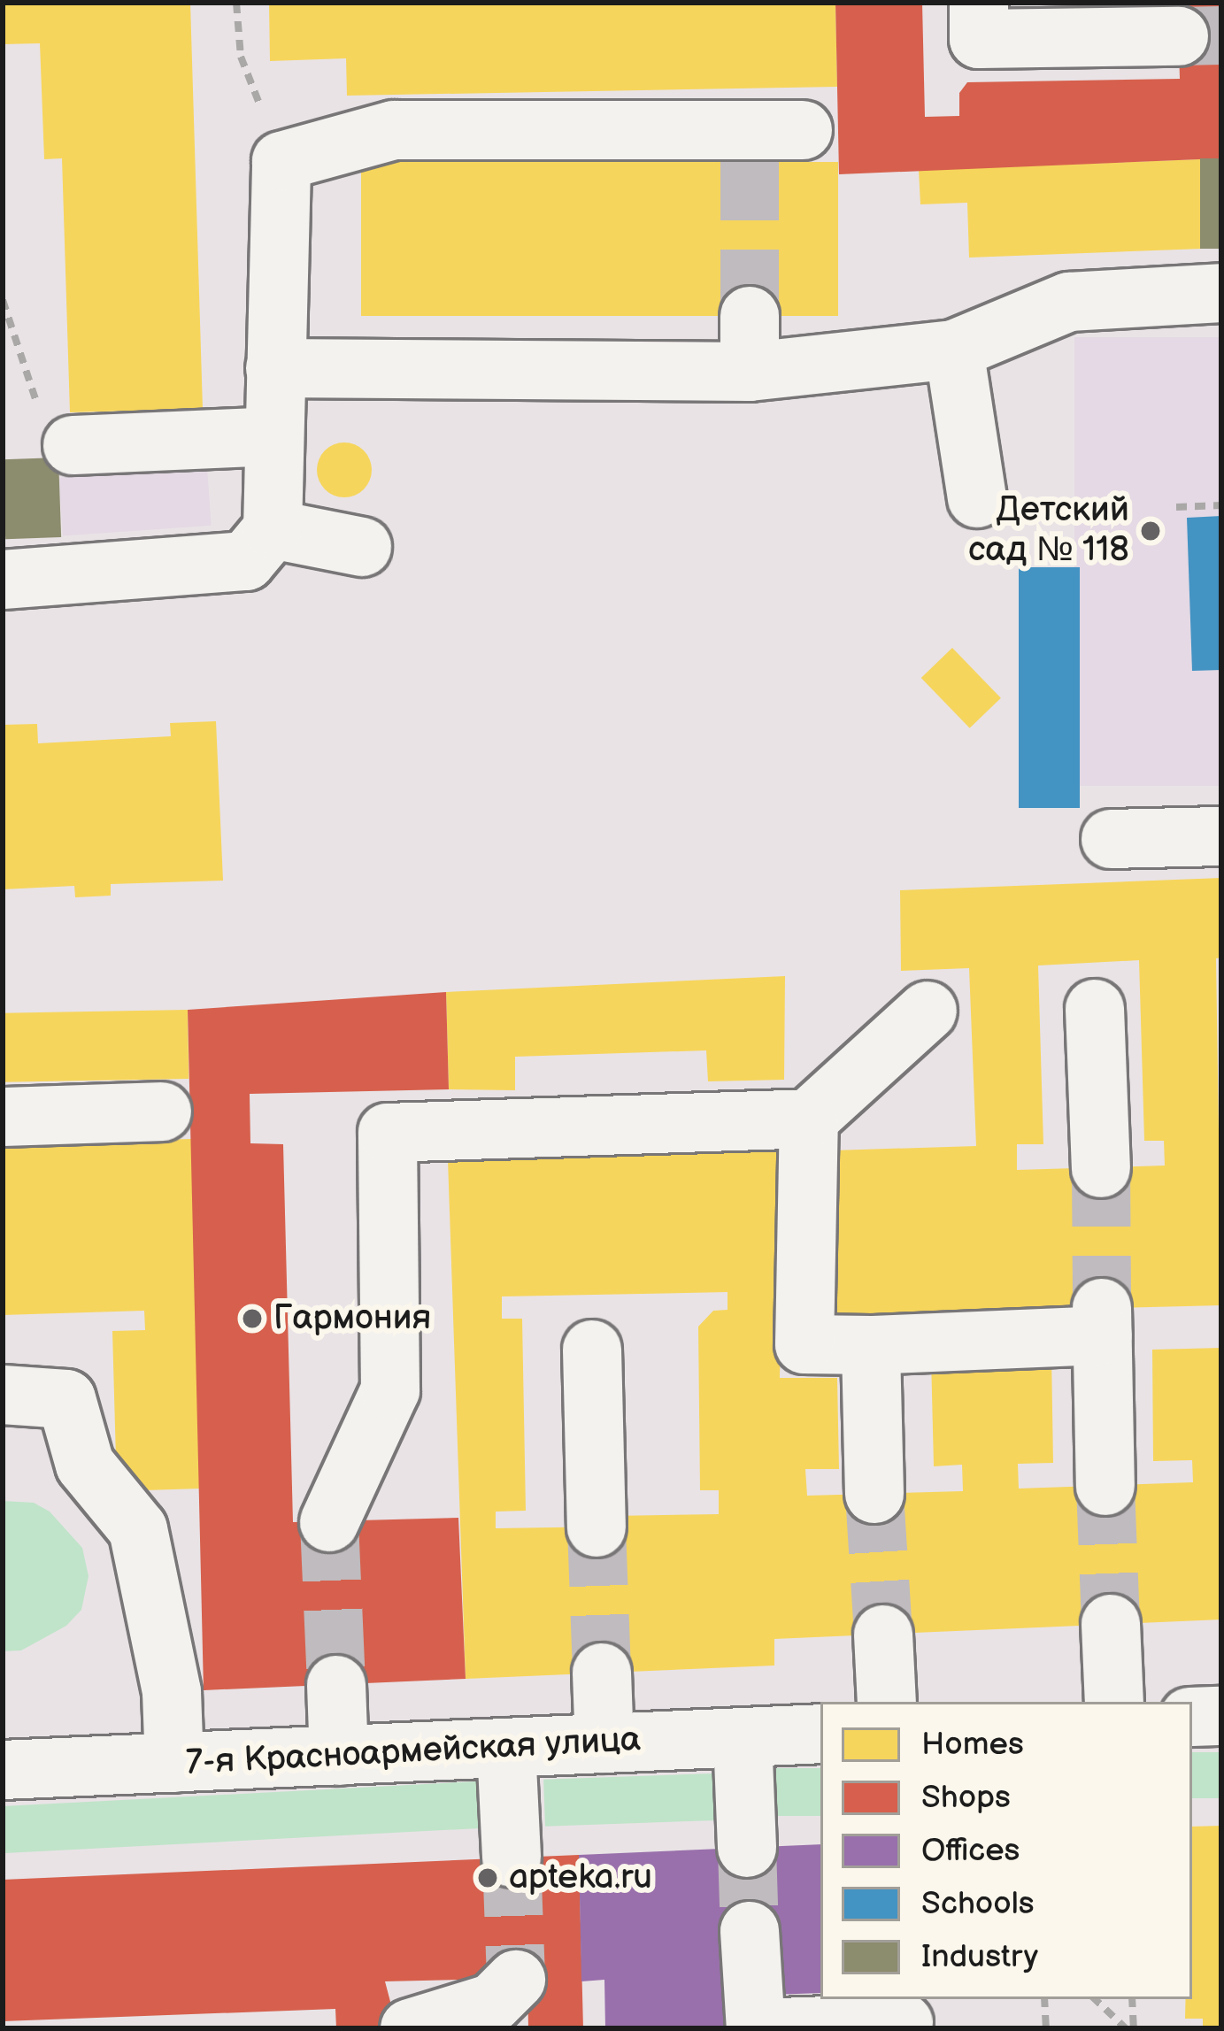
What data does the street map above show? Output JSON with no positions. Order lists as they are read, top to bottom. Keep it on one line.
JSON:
{"streets":{"street":["7-я Красноармейская улица"]},"places":["Детский сад № 118","Гармония","apteka.ru"],"legend":["Homes","Shops","Offices","Schools","Industry"]}
